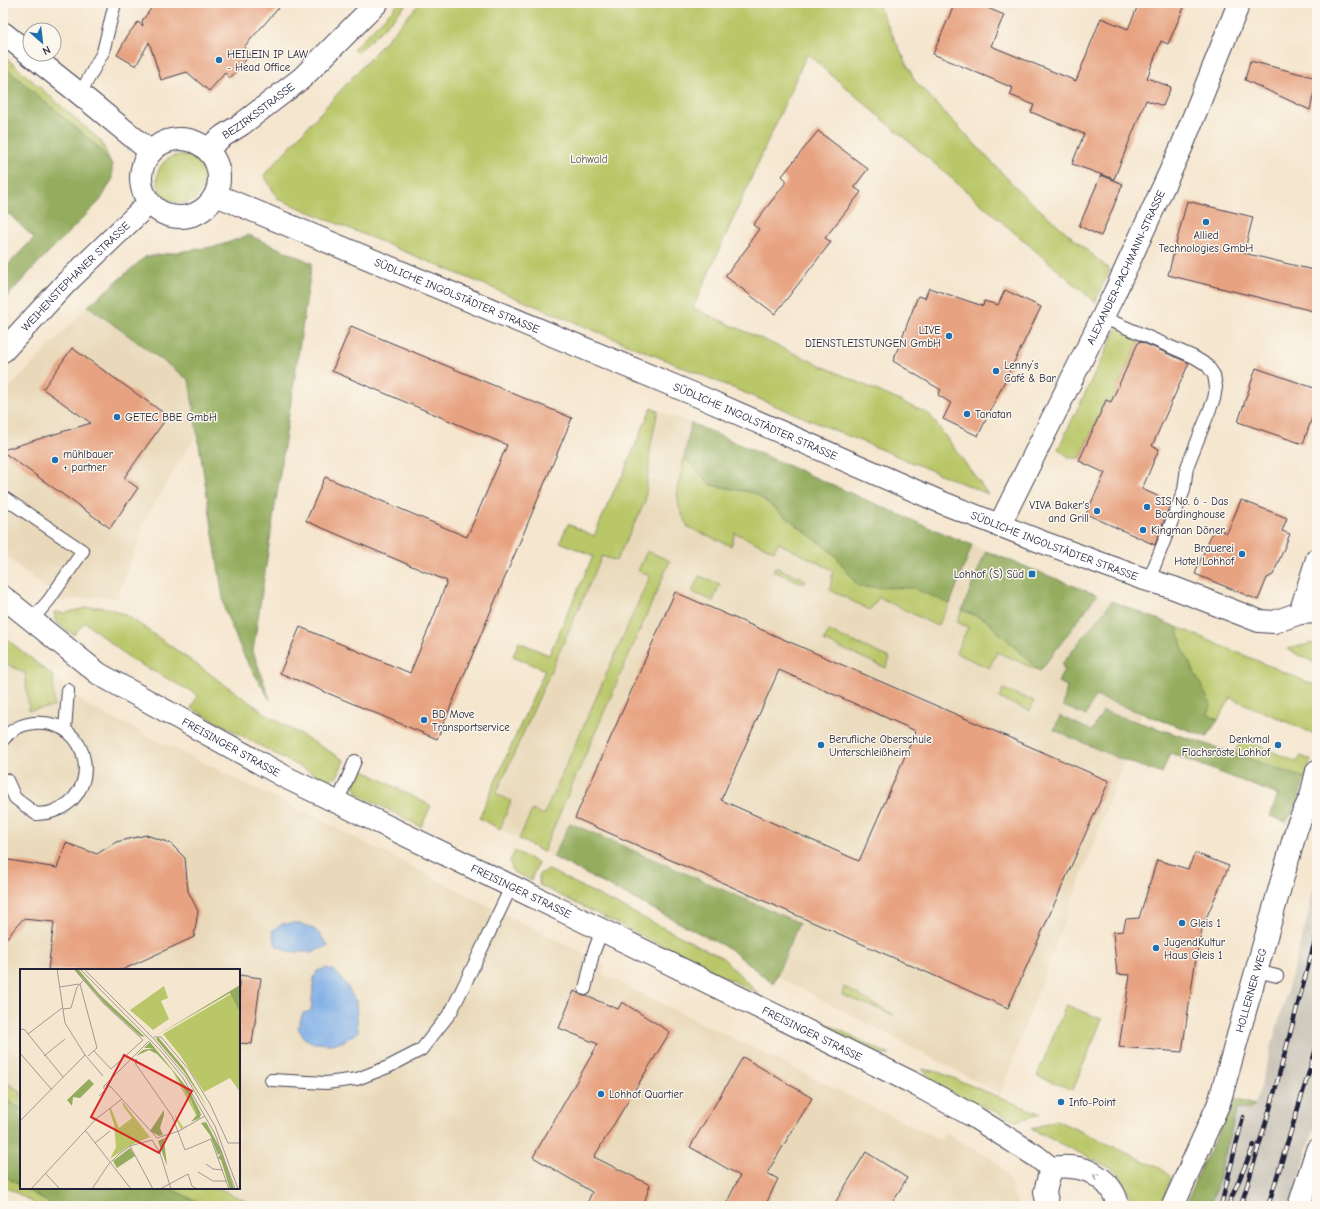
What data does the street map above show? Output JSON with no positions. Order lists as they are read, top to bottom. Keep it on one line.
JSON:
{"streets":{"street":["BEZIRKSSTRASSE","ALEXANDER-PACHMANN-STRASSE","WEIHENSTEPHANER STRASSE","SÜDLICHE INGOLSTÄDTER STRASSE","FREISINGER STRASSE","HOLLERNER WEG"]},"crossings":[["BEZIRKSSTRASSE","WEIHENSTEPHANER STRASSE"],["BEZIRKSSTRASSE","SÜDLICHE INGOLSTÄDTER STRASSE"],["ALEXANDER-PACHMANN-STRASSE","SÜDLICHE INGOLSTÄDTER STRASSE"],["WEIHENSTEPHANER STRASSE","SÜDLICHE INGOLSTÄDTER STRASSE"]],"parks":["Lohwald"],"places":{"other":["HEILEIN IP LAW - Head Office","Allied Technologies GmbH","LIVE DIENSTLEISTUNGEN GmbH","Lenny’s Café & Bar","Tanatan","GETEC BBE GmbH","mühlbauer + partner","SIS No. 6 - Das Boardinghouse","VIVA Baker's and Grill","Kingman Döner","Brauerei Hotel Lohhof","BD Move Transportservice","Berufliche Oberschule Unterschleißheim","Denkmal Flachsröste Lohhof","Gleis 1","JugendKultur Haus Gleis 1","Lohhof Quartier","Info-Point"],"transit":["Lohhof (S) Süd"]},"north":"bottom right"}
